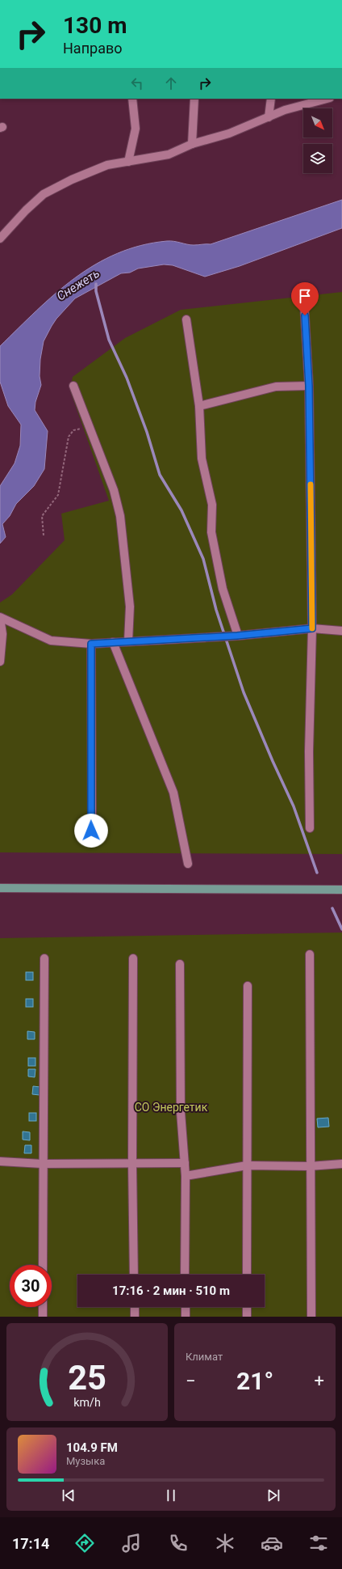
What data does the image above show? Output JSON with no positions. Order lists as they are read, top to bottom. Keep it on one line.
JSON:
{"water":["Снежеть"],"parks":["СО Энергетик"],"north":"bottom right","page":{"turn":["130 m","Направо"],"limit":"30","trip":"17:16 · 2 мин · 510 m","tile":"Климат","heat":["−","21°","+"],"song":["104.9 FM","Музыка"],"tabs":"17:14","gauge":["25","km/h"]}}
